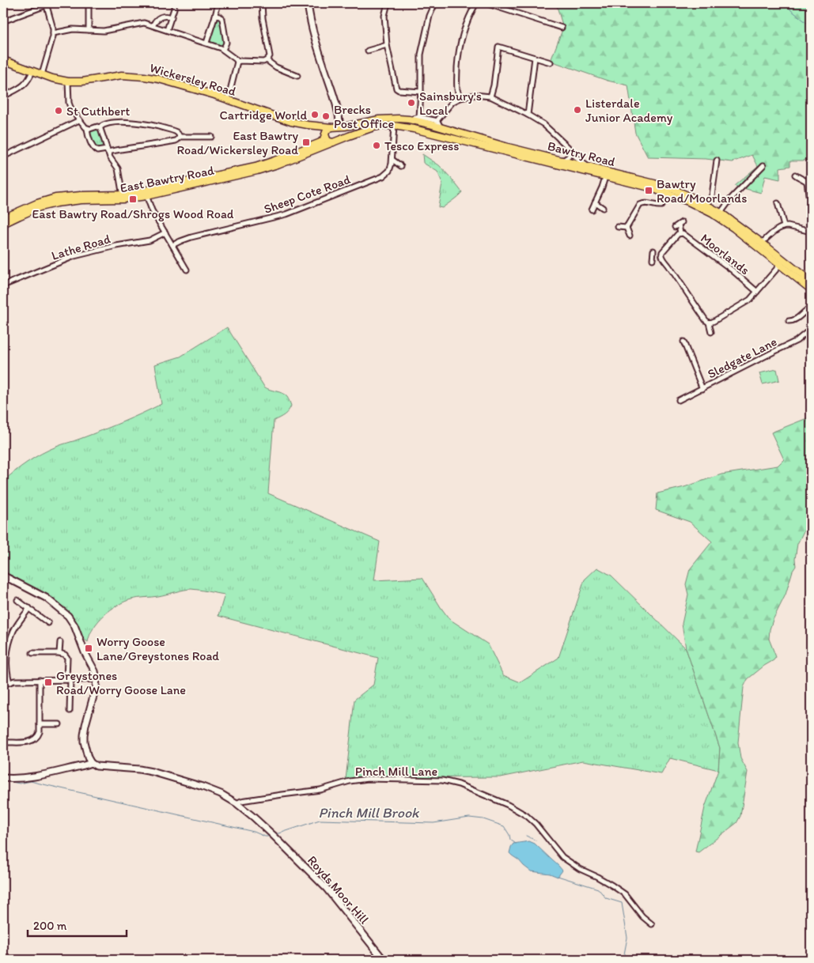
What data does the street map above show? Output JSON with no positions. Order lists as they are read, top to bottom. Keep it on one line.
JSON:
{"streets":{"main road":["Wickersley Road","Bawtry Road","East Bawtry Road","Royds Moor Hill"],"street":["Sheep Cote Road","Lathe Road","Moorlands","Sledgate Lane","Pinch Mill Lane"]},"crossings":[["Wickersley Road","Bawtry Road"],["Wickersley Road","East Bawtry Road"],["Bawtry Road","East Bawtry Road"],["Bawtry Road","Sheep Cote Road"],["Pinch Mill Lane","Royds Moor Hill"]],"water":["Pinch Mill Brook"],"places":{"other":["Sainsbury's Local","Listerdale Junior Academy","St Cuthbert","Cartridge World","Brecks Post Office","Tesco Express"],"transit":["East Bawtry Road/Wickersley Road","Bawtry Road/Moorlands","East Bawtry Road/Shrogs Wood Road","Worry Goose Lane/Greystones Road","Greystones Road/Worry Goose Lane"]},"scale_bar":"200 m"}
